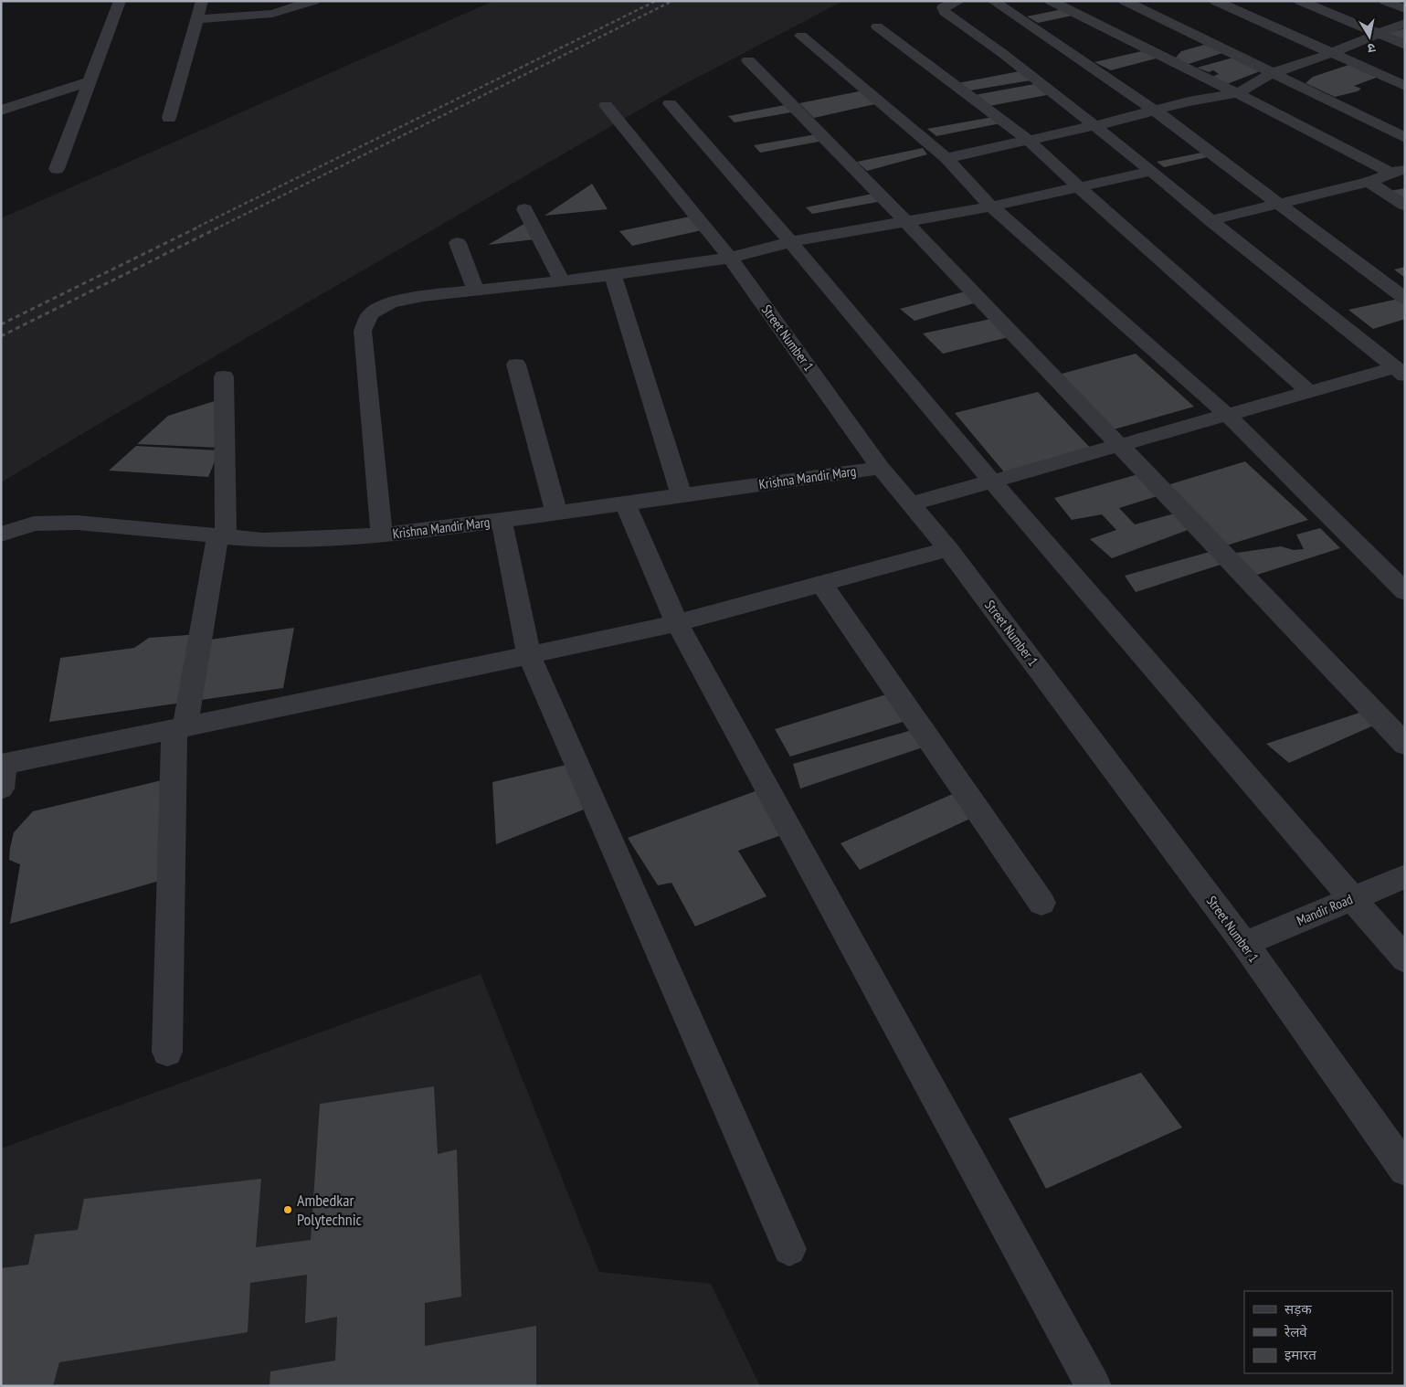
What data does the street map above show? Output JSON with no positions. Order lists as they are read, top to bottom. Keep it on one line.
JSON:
{"streets":{"street":["Street Number 1","Krishna Mandir Marg","Mandir Road"]},"crossings":[["Street Number 1","Krishna Mandir Marg"],["Street Number 1","Mandir Road"]],"places":["Ambedkar Polytechnic"],"legend":["सड़क","रेलवे","इमारत"],"north":"bottom"}
